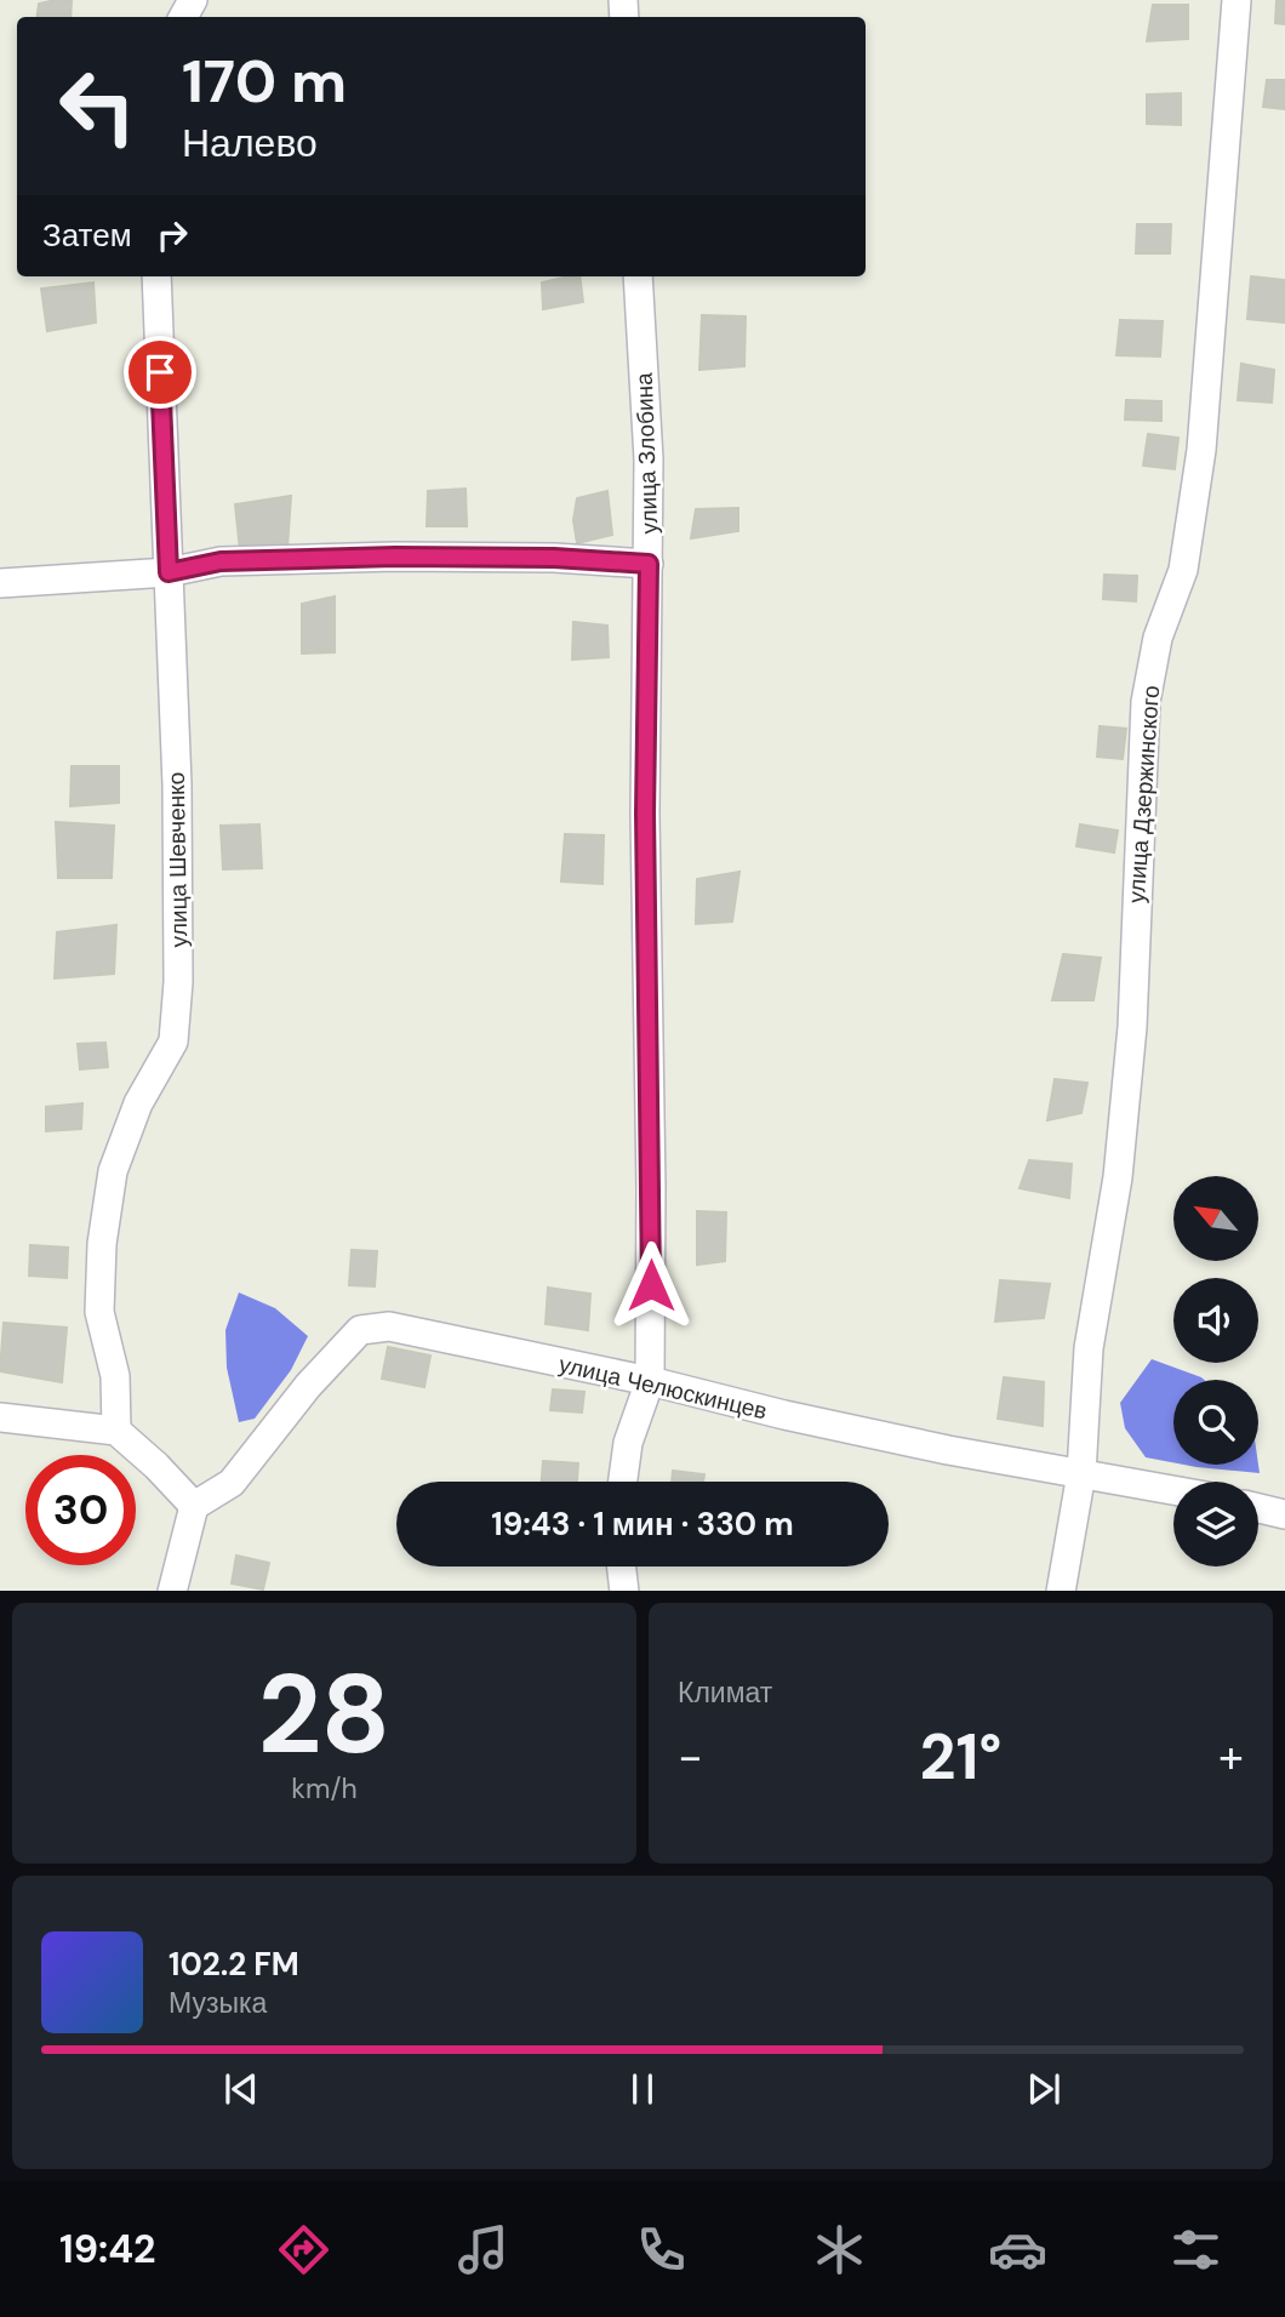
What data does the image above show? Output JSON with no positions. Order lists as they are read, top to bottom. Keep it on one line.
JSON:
{"streets":{"street":["улица Злобина","улица Дзержинского","улица Шевченко","улица Челюскинцев"]},"crossings":[["улица Злобина","улица Челюскинцев"],["улица Дзержинского","улица Челюскинцев"]],"north":"top left","page":{"turn":["170 m","Налево"],"then":"Затем","limit":"30","trip":"19:43 · 1 мин · 330 m","tile":[["28","km/h"],"Климат"],"heat":["−","21°","+"],"song":["102.2 FM","Музыка"],"tabs":"19:42"}}
